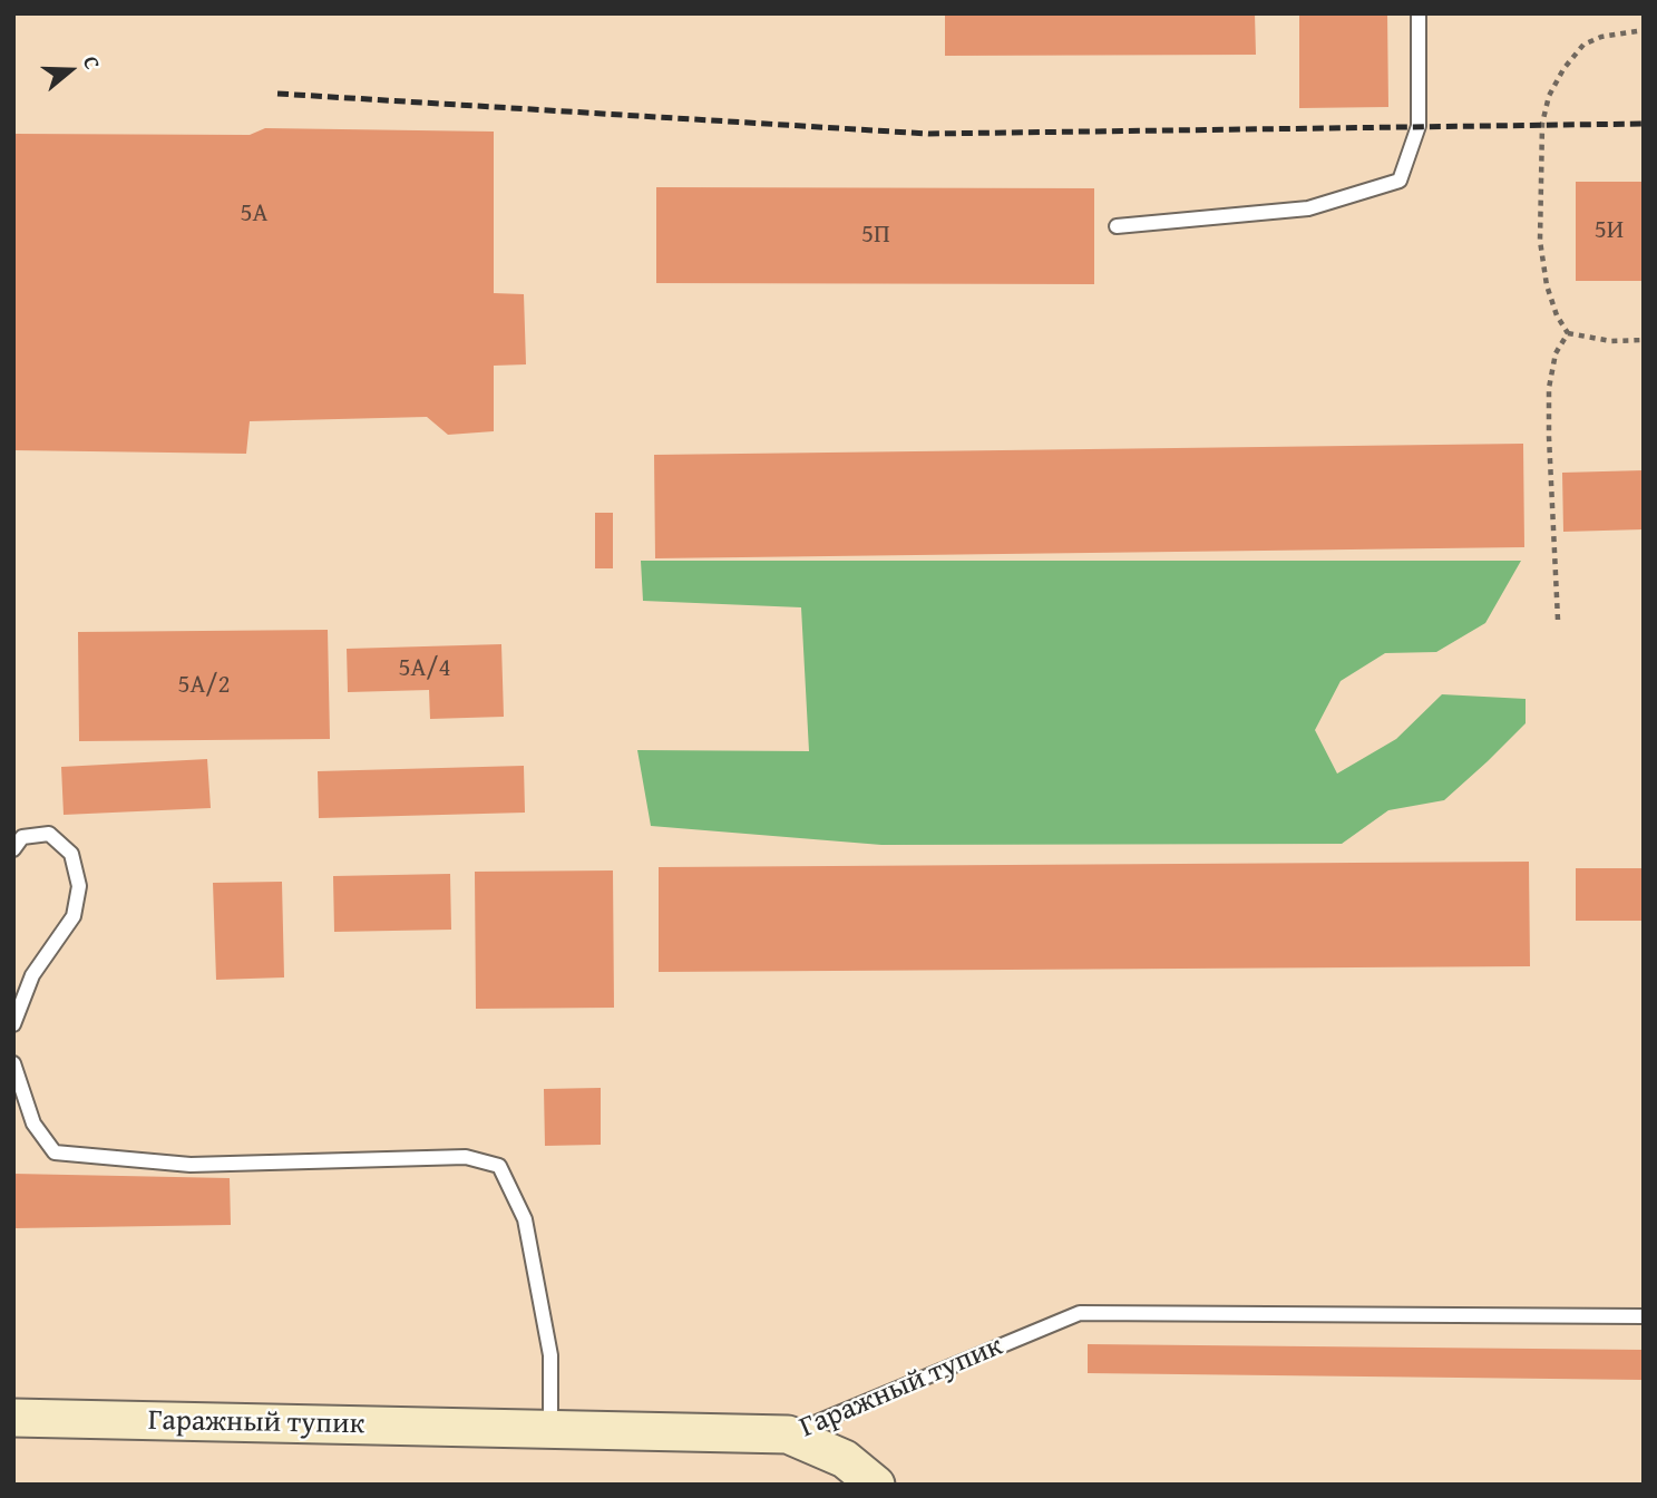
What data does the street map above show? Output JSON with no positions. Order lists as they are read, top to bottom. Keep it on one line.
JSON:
{"streets":{"street":["Гаражный тупик"]},"house_numbers":["5А","5И","5П","5А/4","5А/2"],"north":"right"}
